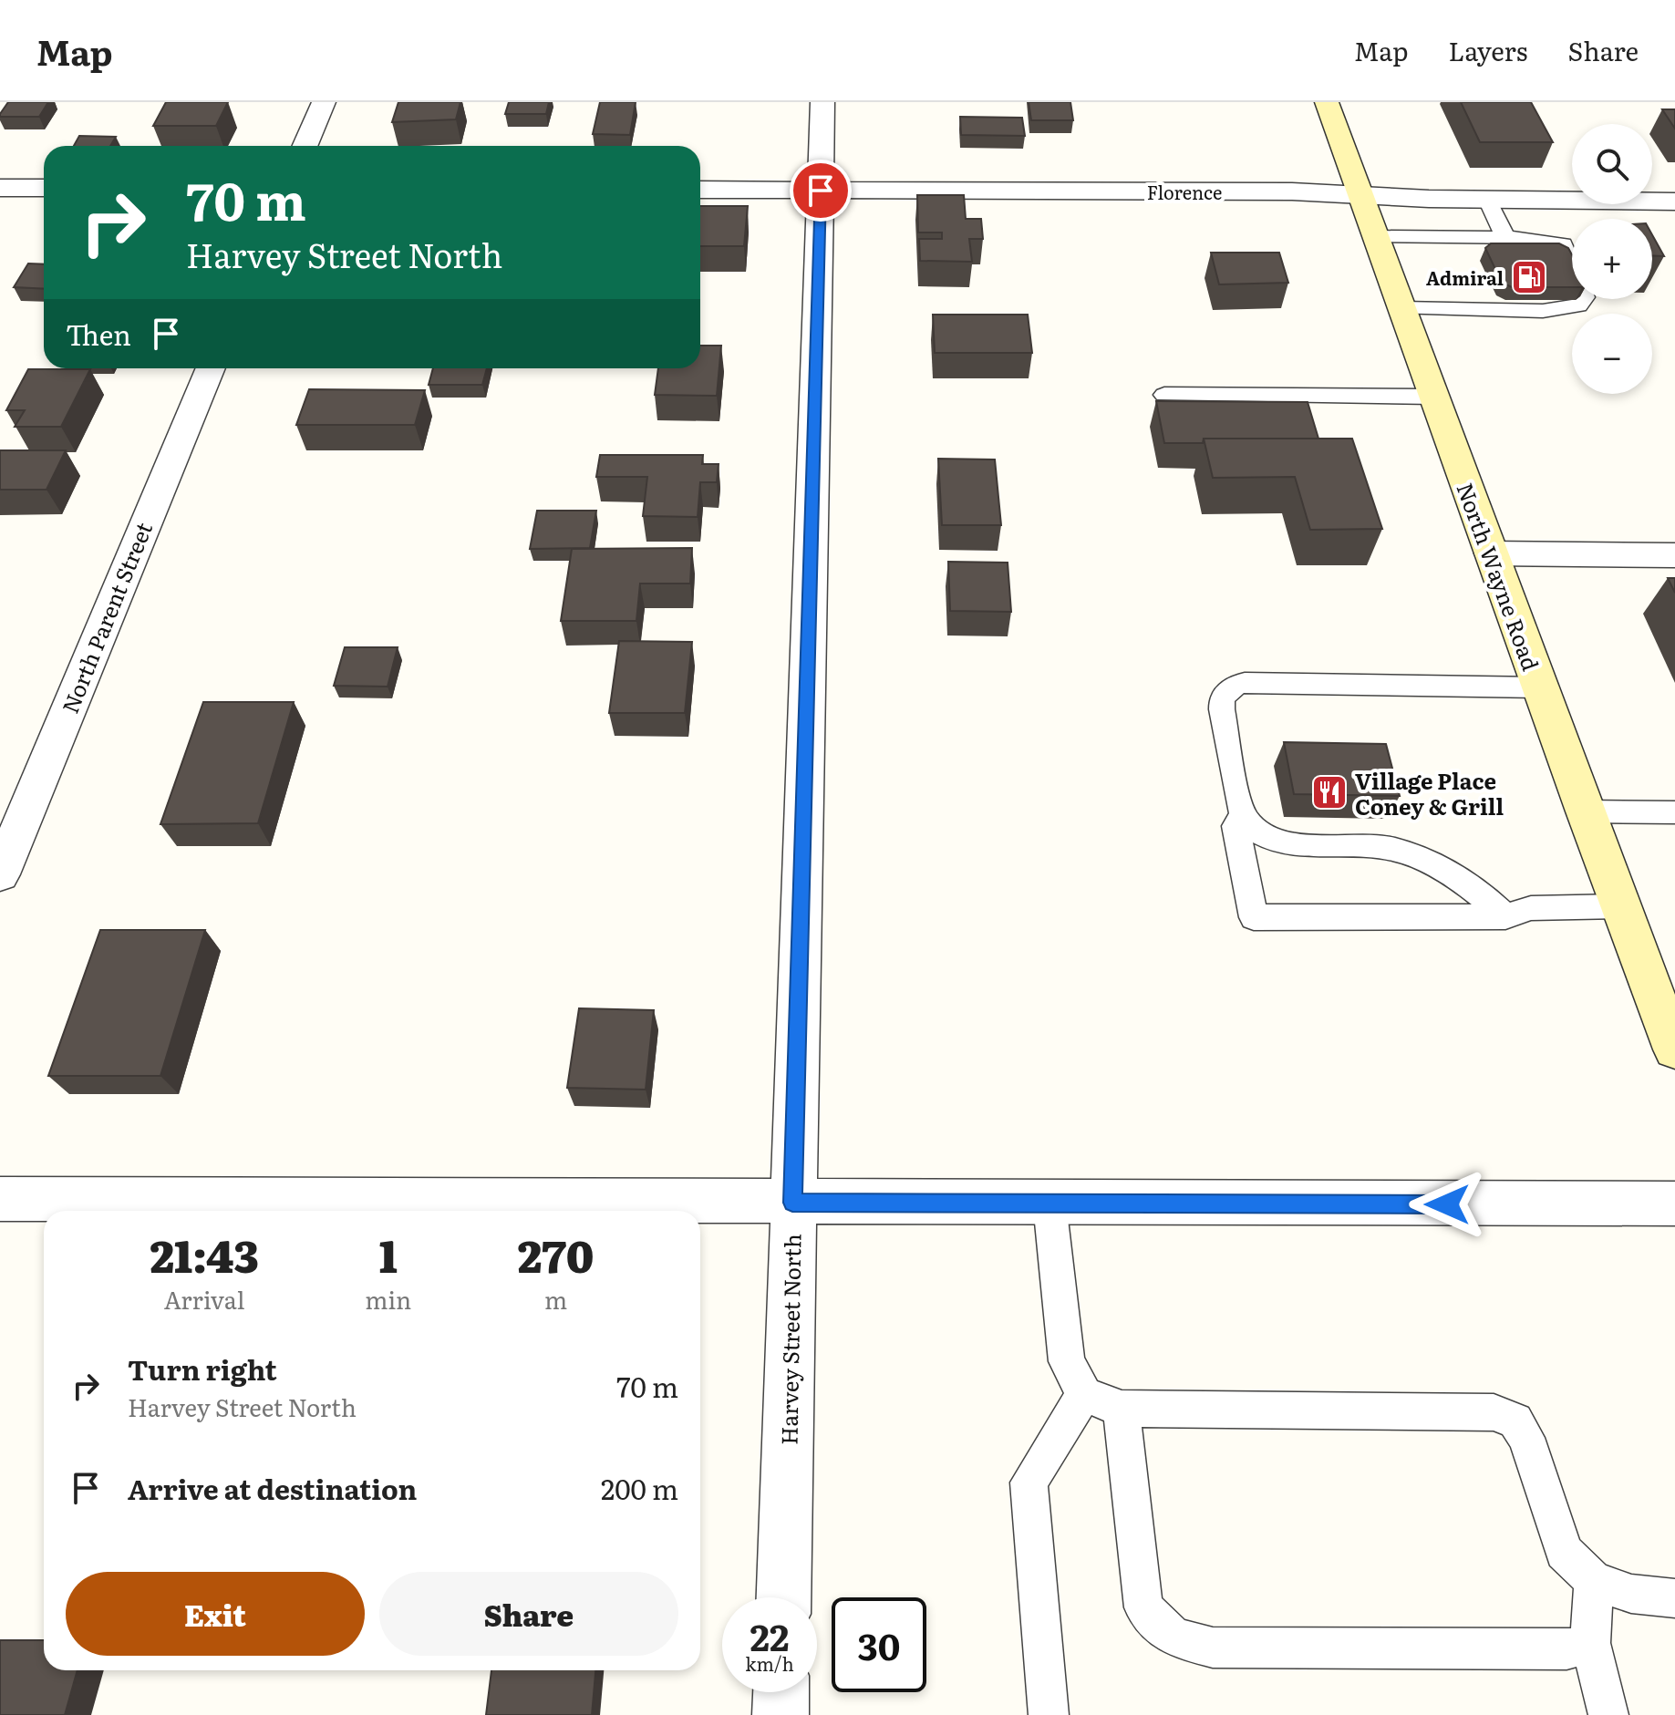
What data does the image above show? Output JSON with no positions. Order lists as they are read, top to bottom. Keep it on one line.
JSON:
{"streets":{"main road":["North Wayne Road"],"street":["Florence","North Parent Street","Harvey Street North"]},"crossings":[["Florence","North Wayne Road"],["Florence","Harvey Street North"]],"places":{"fuel station":["Admiral"],"restaurant":["Village Place Coney & Grill"]},"page":{"header":"Map","nav":["Map","Layers","Share"],"map_buttons":["+","−"],"turn":["70 m","Harvey Street North"],"then":"Then","eta":["21:43","Arrival","1","min","270","m"],"list":[{"name":"Turn right","note":"Harvey Street North","value":"70 m"},{"name":"Arrive at destination","value":"200 m"}],"buttons":["Exit","Share"],"speed":"22 km/h","limit":"30"}}
